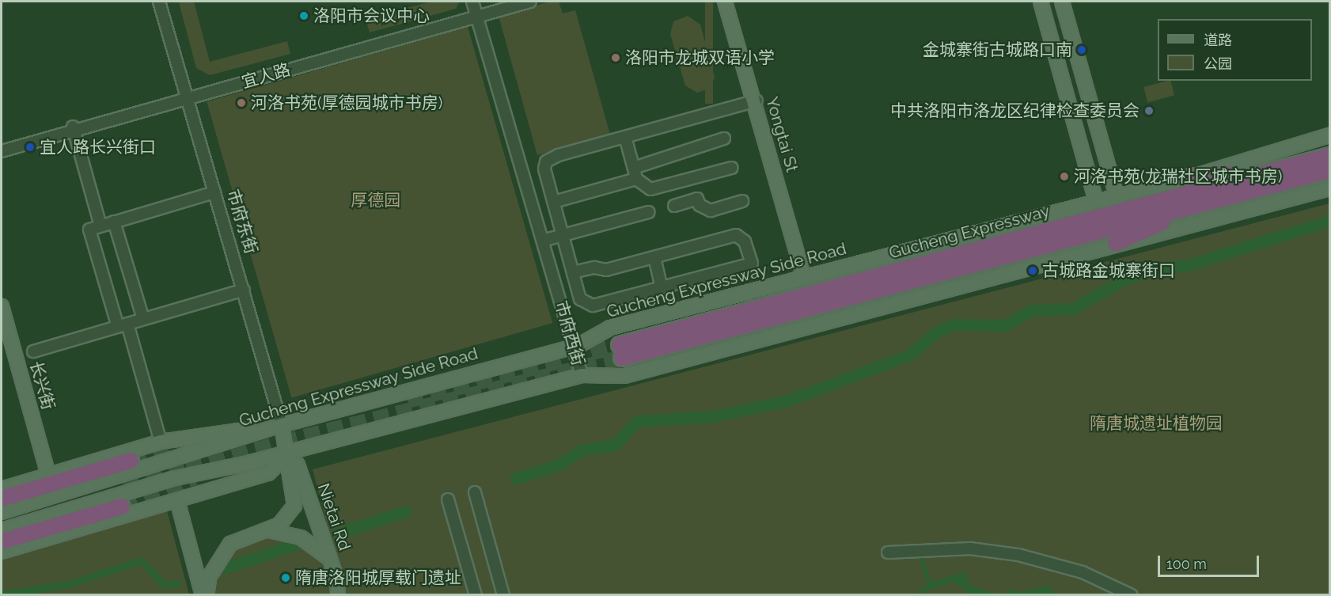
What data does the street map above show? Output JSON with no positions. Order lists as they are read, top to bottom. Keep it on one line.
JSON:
{"streets":{"highway":["Gucheng Expressway"],"main road":["Yongtai St","市府东街","Gucheng Expressway Side Road","长兴街","Nietai Rd"],"street":["宜人路","市府西街"]},"crossings":[["宜人路","市府东街"],["宜人路","市府西街"],["Yongtai St","Gucheng Expressway Side Road"],["市府东街","Gucheng Expressway Side Road"],["市府东街","Nietai Rd"],["Gucheng Expressway Side Road","市府西街"]],"parks":["厚德园","隋唐城遗址植物园"],"places":["洛阳市会议中心","金城寨街古城路口南","洛阳市龙城双语小学","河洛书苑(厚德园城市书房)","中共洛阳市洛龙区纪律检查委员会","宜人路长兴街口","河洛书苑(龙瑞社区城市书房)","古城路金城寨街口","隋唐洛阳城厚载门遗址"],"legend":["道路","公园"],"scale_bar":"100 m"}
